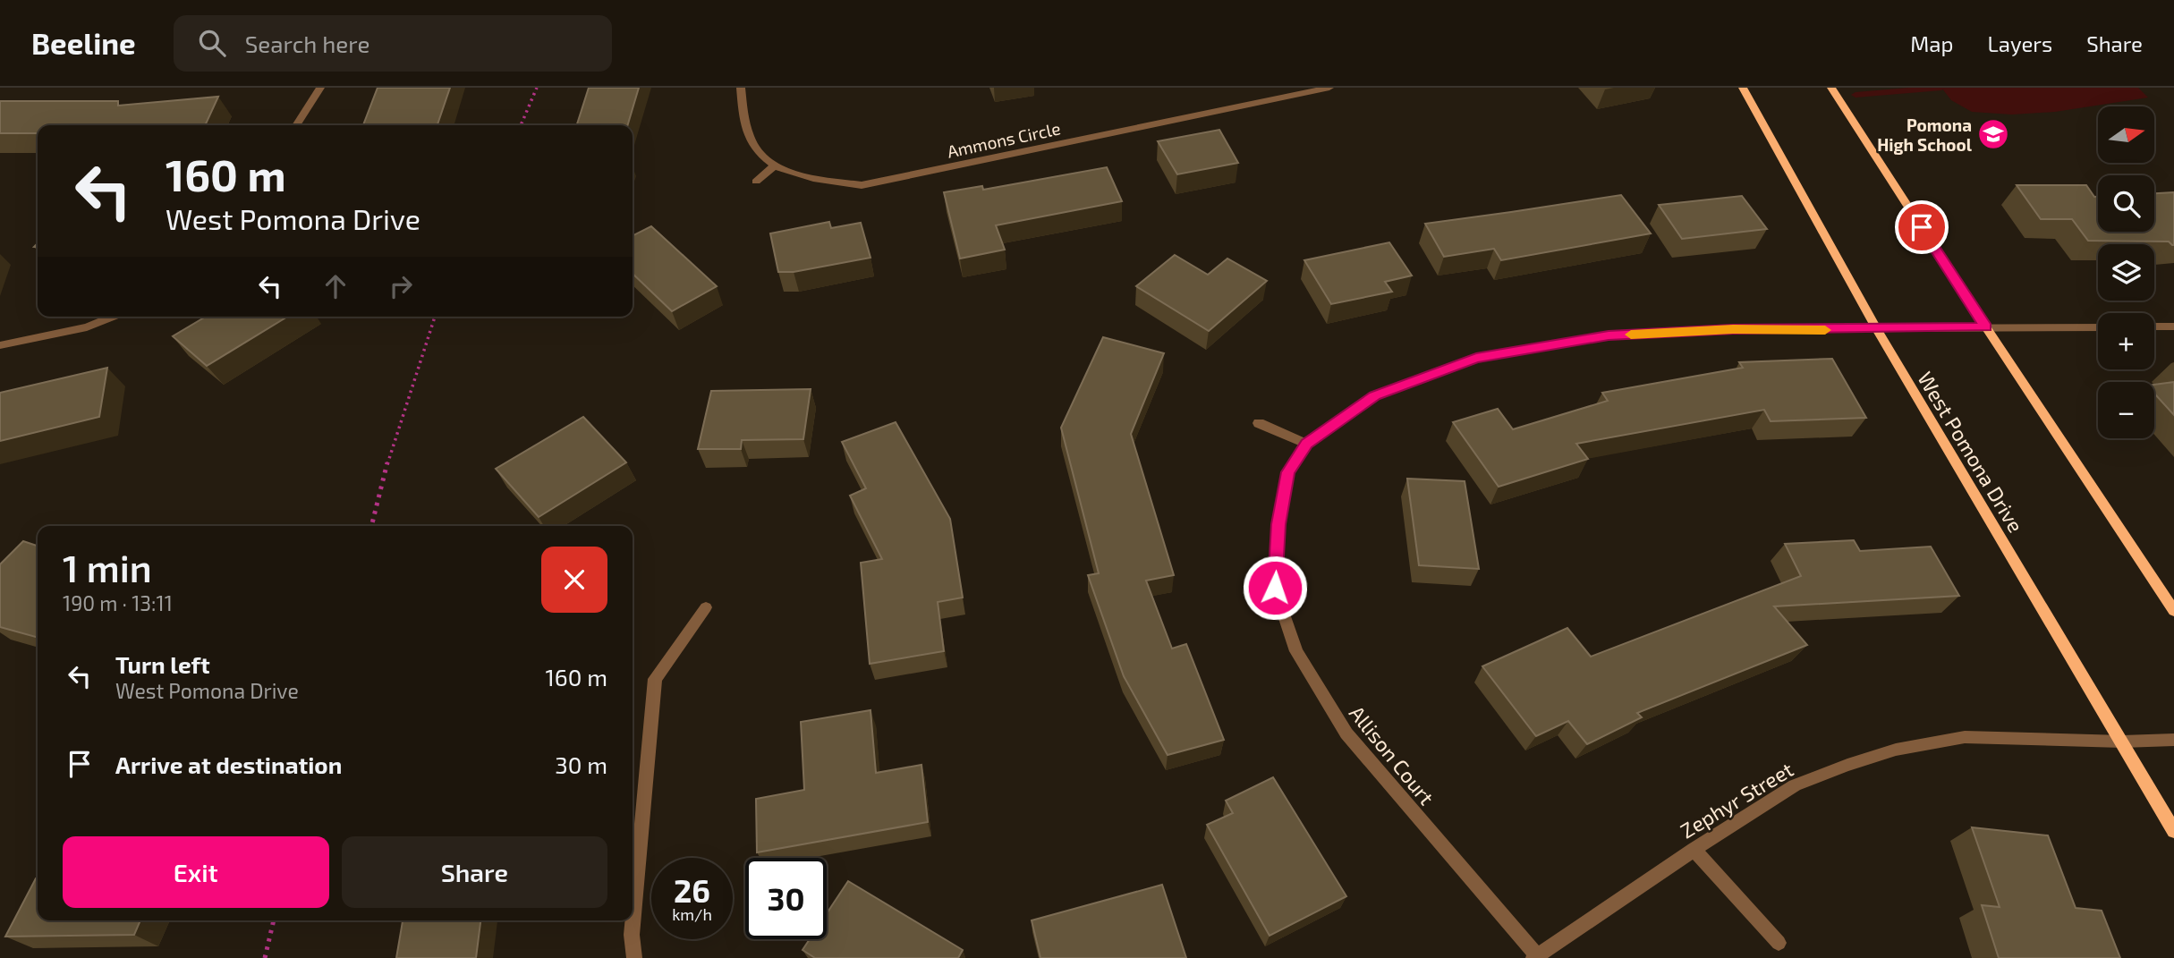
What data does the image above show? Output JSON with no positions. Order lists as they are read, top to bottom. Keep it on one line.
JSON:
{"streets":{"street":["Ammons Circle","West Pomona Drive","Allison Court","Zephyr Street"]},"crossings":[["West Pomona Drive","Allison Court"],["West Pomona Drive","Zephyr Street"],["Allison Court","Zephyr Street"]],"places":{"school or university":["Pomona High School"]},"north":"right","page":{"header":"Beeline","search":"Search here","nav":["Map","Layers","Share"],"map_buttons":["+","−"],"turn":["160 m","West Pomona Drive"],"heading":["1 min","190 m · 13:11"],"list":[{"name":"Turn left","note":"West Pomona Drive","value":"160 m"},{"name":"Arrive at destination","value":"30 m"}],"buttons":["Exit","Share"],"speed":"26 km/h","limit":"30"}}
